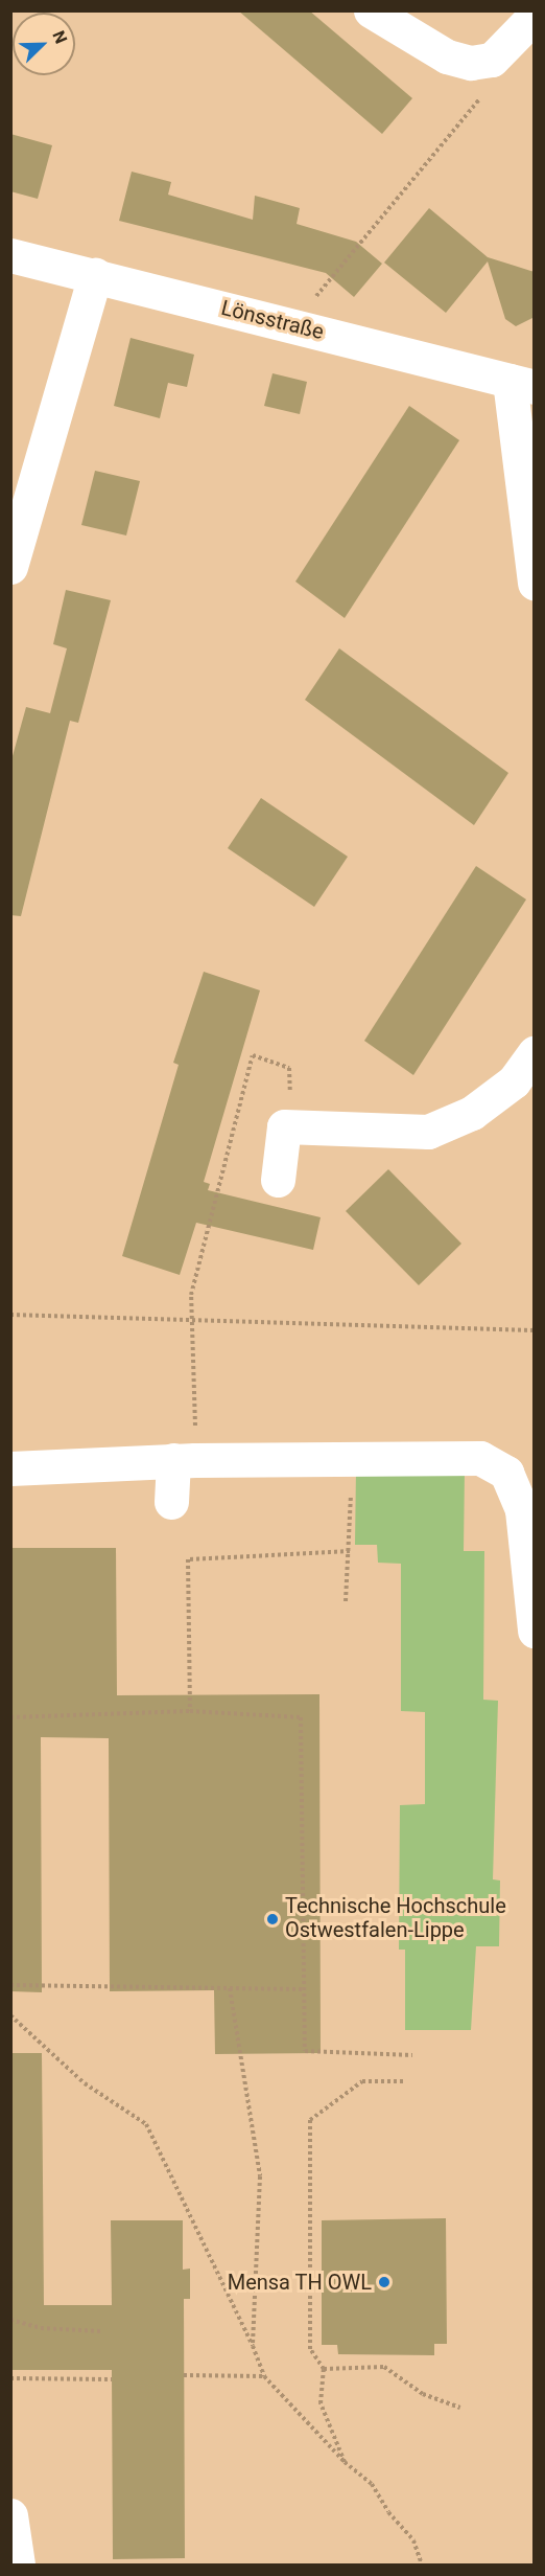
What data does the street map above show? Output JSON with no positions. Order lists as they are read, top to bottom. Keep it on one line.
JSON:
{"streets":{"street":["Lönsstraße"]},"places":["Technische Hochschule Ostwestfalen-Lippe","Mensa TH OWL"],"north":"top right"}
